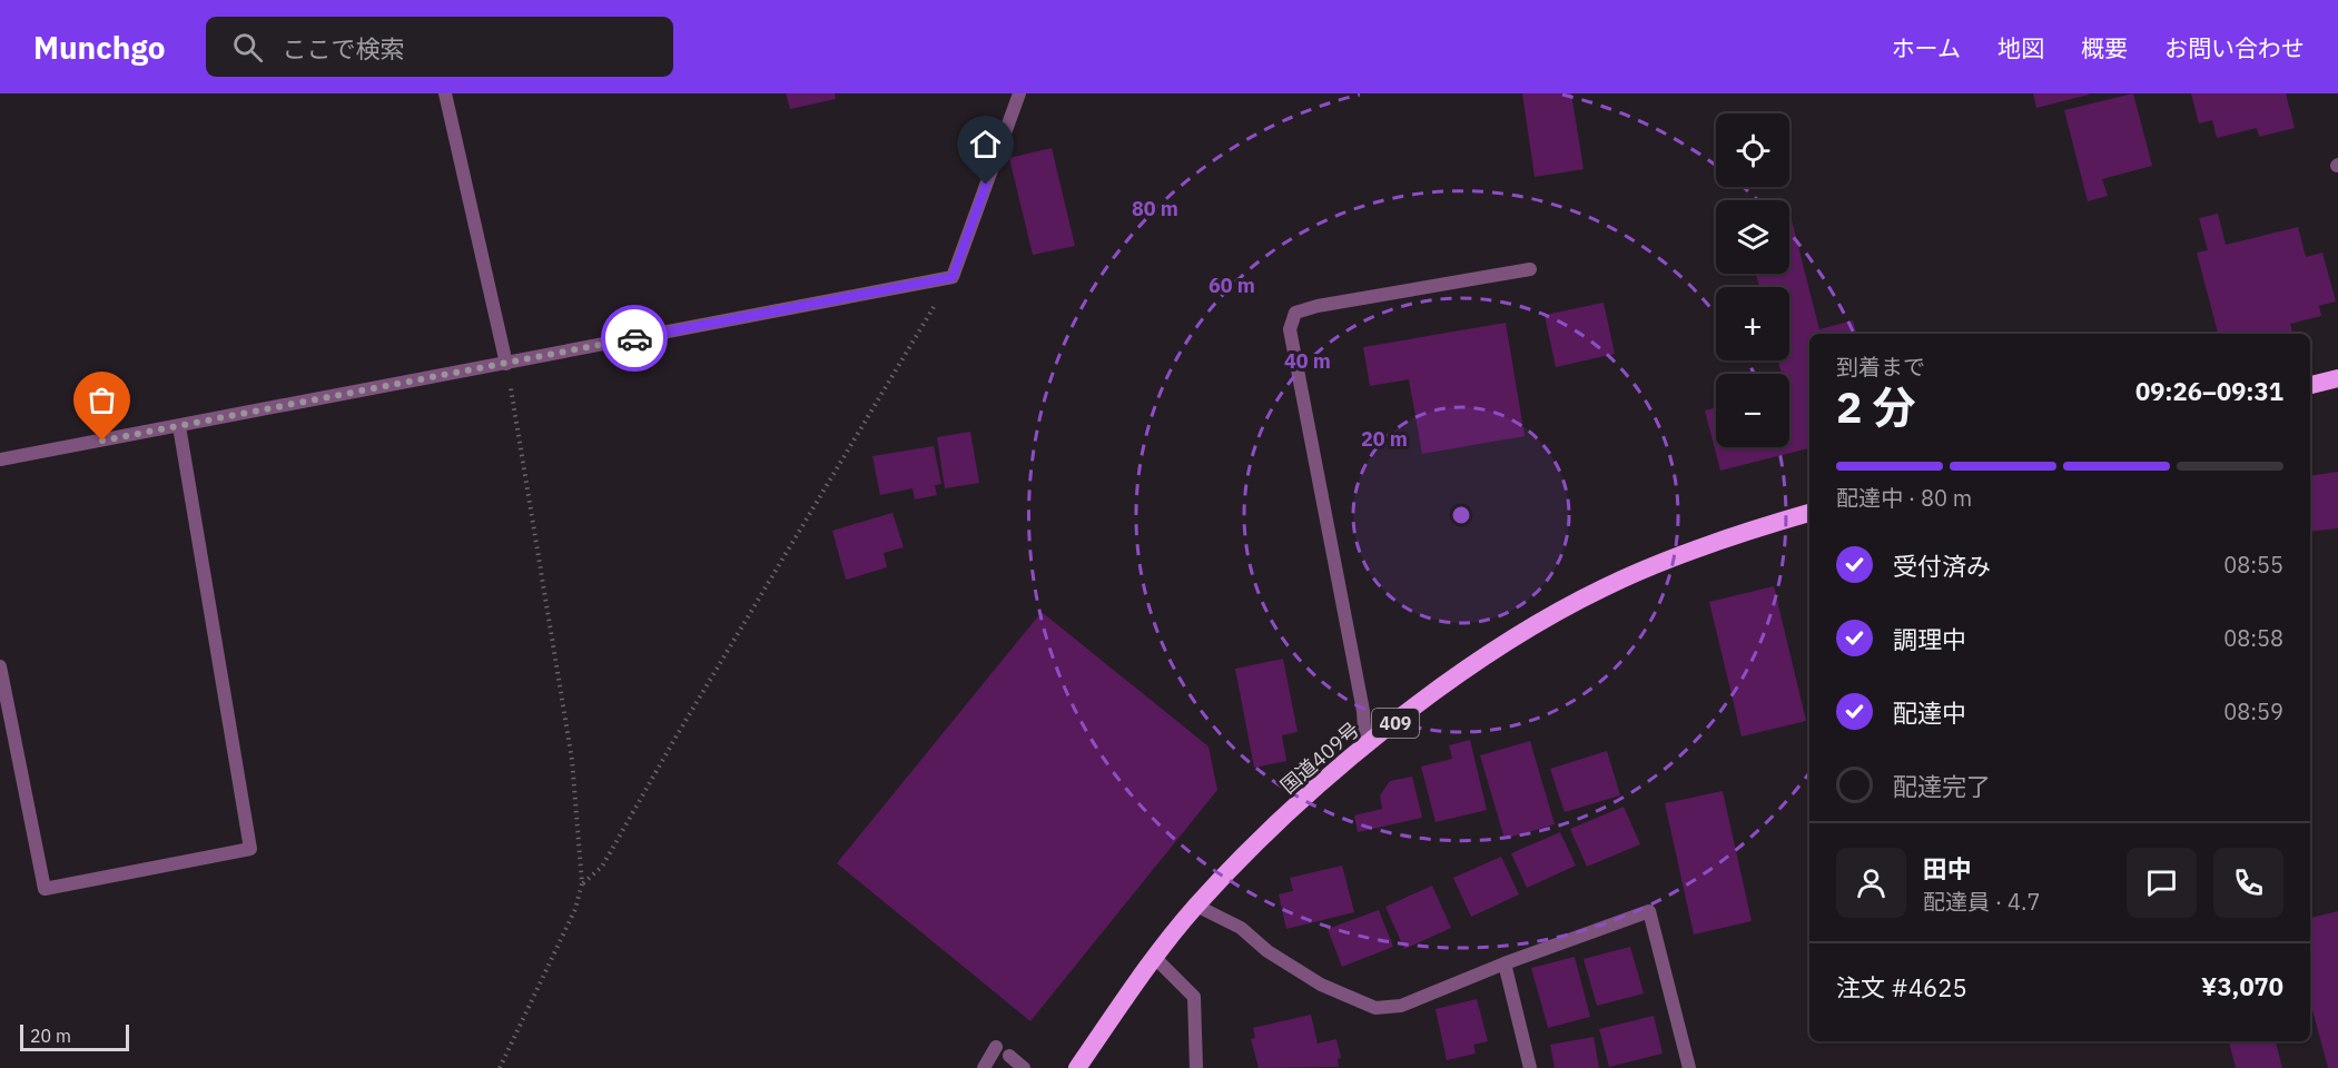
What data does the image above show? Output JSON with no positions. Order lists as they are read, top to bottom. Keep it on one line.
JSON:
{"streets":{"highway":["409","国道409号"]},"scale_bar":"20 m","page":{"header":"Munchgo","search":"ここで検索","nav":["ホーム","地図","概要","お問い合わせ"],"map_buttons":["+","−"],"heading":["2 分","到着まで","09:26–09:31"],"panel":["田中","配達員 · 4.7","注文 #4625","¥3,070"],"bar":"配達中 · 80 m","list":[["受付済み","08:55"],["調理中","08:58"],["配達中","08:59"],"配達完了"],"scale":"20 m"},"rings":["80 m","60 m","40 m","20 m"]}
